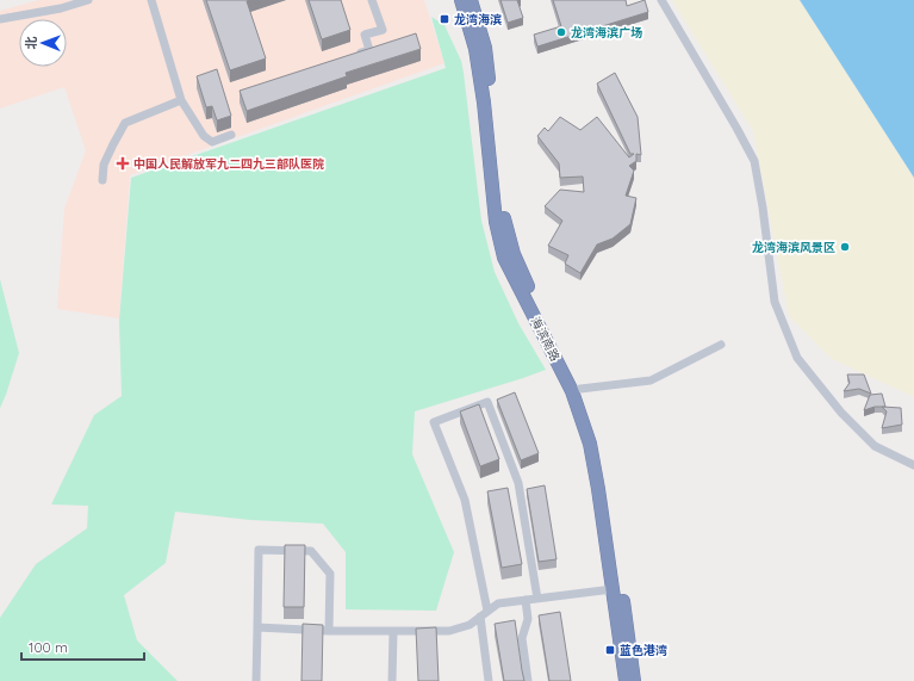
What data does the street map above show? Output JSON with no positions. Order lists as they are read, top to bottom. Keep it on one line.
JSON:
{"streets":{"highway":["海滨南路"]},"places":{"transit":["龙湾海滨","蓝色港湾"],"other":["龙湾海滨广场","龙湾海滨风景区"],"health":["中国人民解放军九二四九三部队医院"]},"scale_bar":"100 m","north":"left"}
